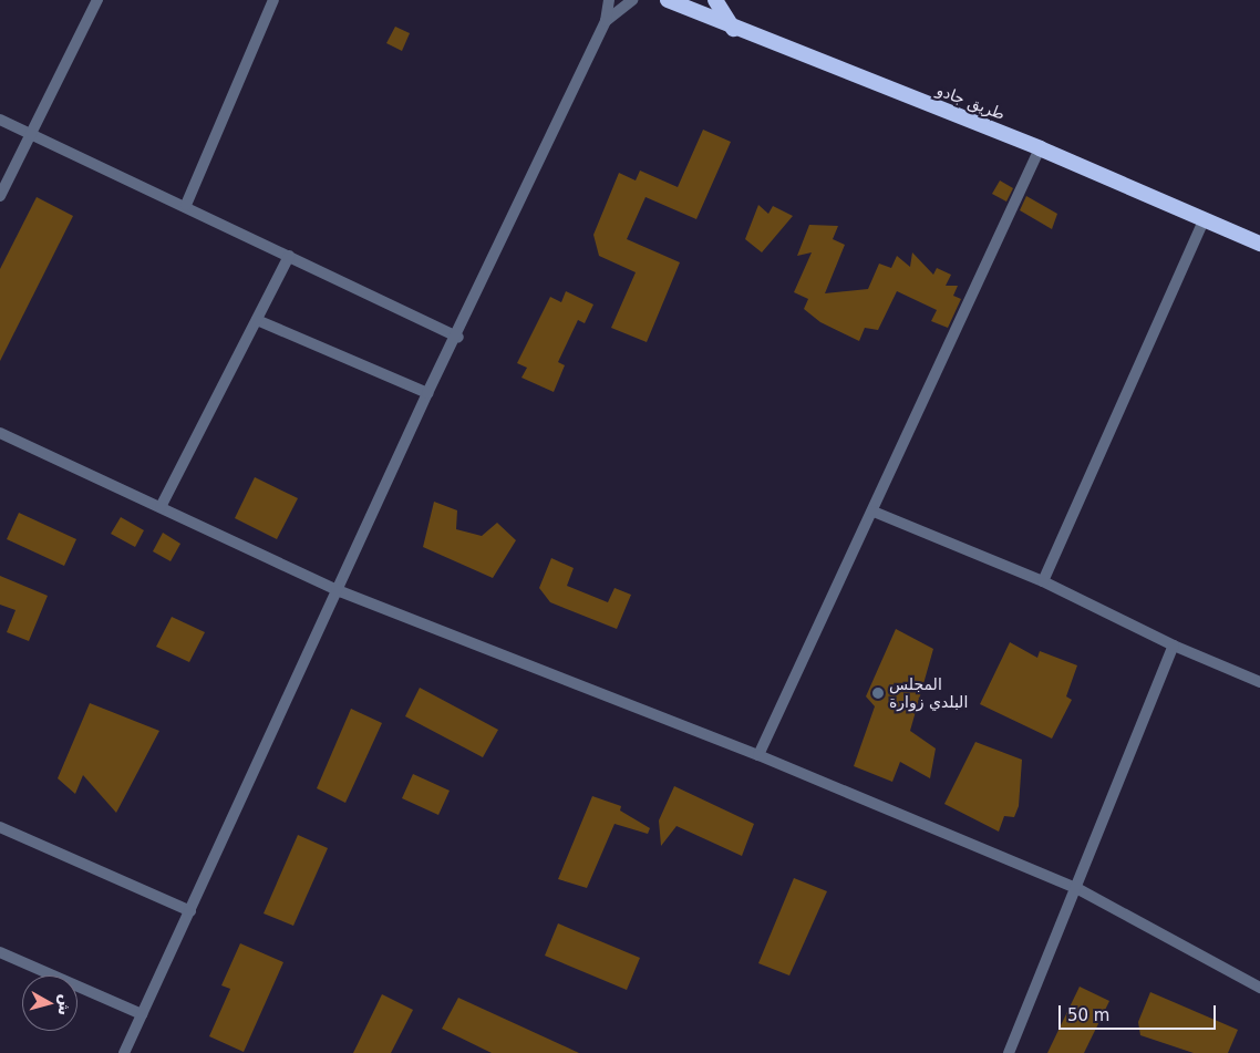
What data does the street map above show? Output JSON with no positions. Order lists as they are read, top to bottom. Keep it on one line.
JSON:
{"streets":{"highway":["طريق جادو"]},"places":["المجلس البلدي زوارة"],"scale_bar":"50 m","north":"right"}
